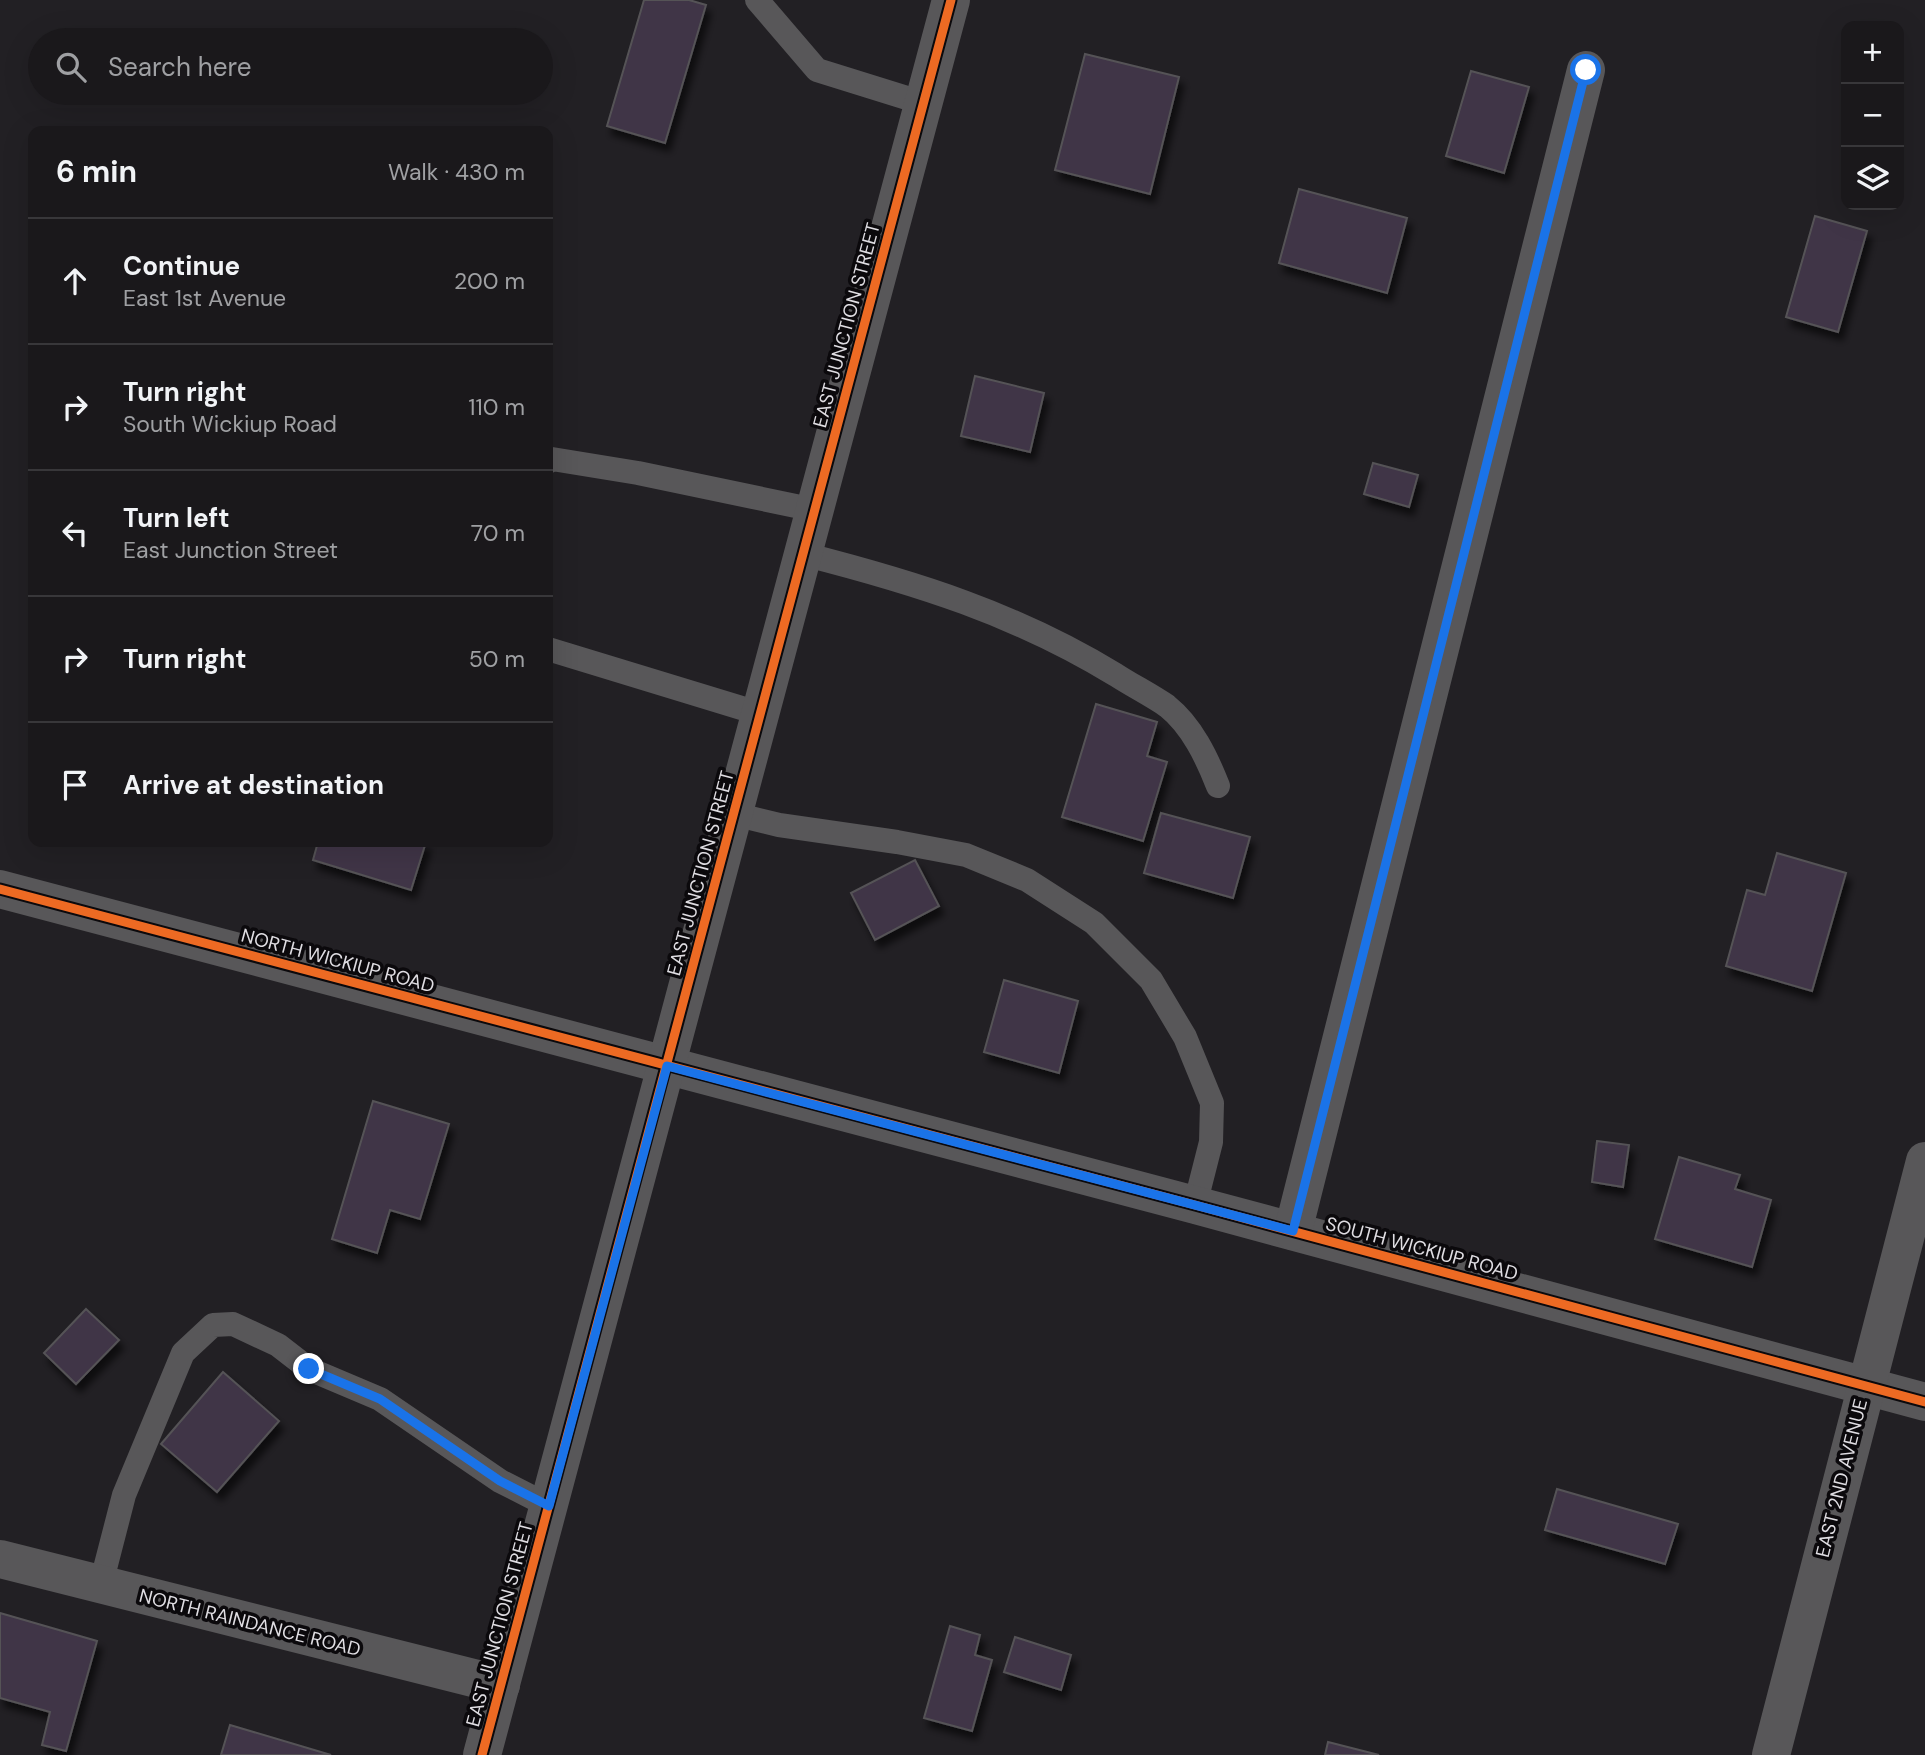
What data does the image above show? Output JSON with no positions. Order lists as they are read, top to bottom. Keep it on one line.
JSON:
{"streets":{"street":["EAST JUNCTION STREET","NORTH WICKIUP ROAD","SOUTH WICKIUP ROAD","EAST 2ND AVENUE","NORTH RAINDANCE ROAD"]},"crossings":[["EAST JUNCTION STREET","NORTH WICKIUP ROAD"],["EAST JUNCTION STREET","SOUTH WICKIUP ROAD"],["EAST JUNCTION STREET","NORTH RAINDANCE ROAD"],["NORTH WICKIUP ROAD","SOUTH WICKIUP ROAD"],["SOUTH WICKIUP ROAD","EAST 2ND AVENUE"]],"page":{"map_buttons":["+","−"],"search":"Search here","heading":["6 min","Walk · 430 m"],"list":[["Continue","East 1st Avenue","200 m"],["Turn right","South Wickiup Road","110 m"],["Turn left","East Junction Street","70 m"],["Turn right","50 m"],"Arrive at destination"]}}
